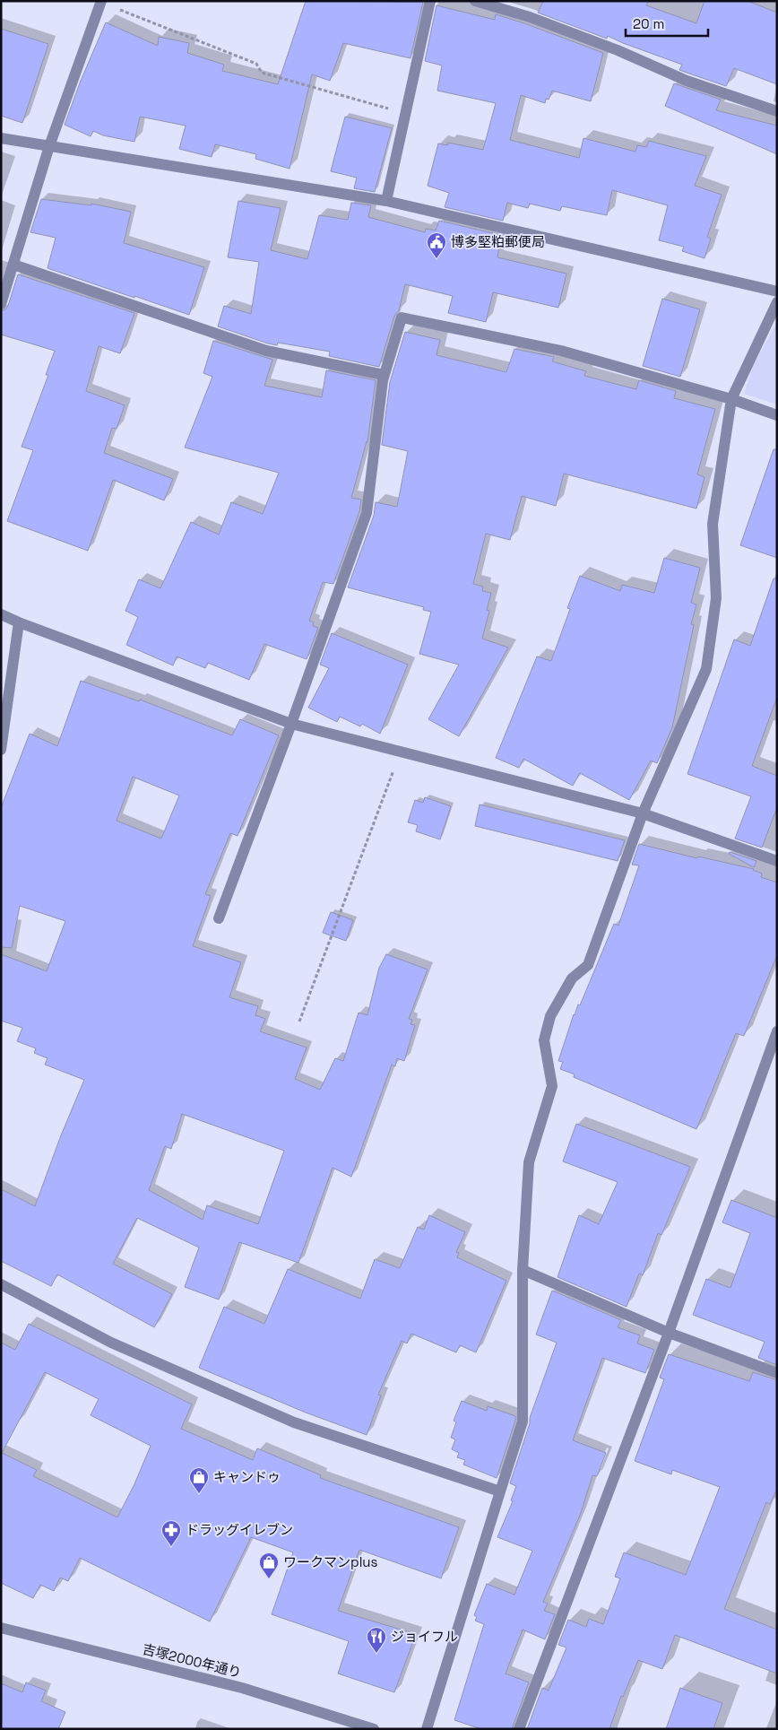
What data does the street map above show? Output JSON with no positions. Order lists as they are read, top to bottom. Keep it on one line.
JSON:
{"streets":{"street":["吉塚2000年通り"]},"places":{"public building":["博多堅粕郵便局"],"shop":["キャンドゥ","ワークマンplus"],"pharmacy":["ドラッグイレブン"],"restaurant":["ジョイフル"]},"scale_bar":"20 m"}
